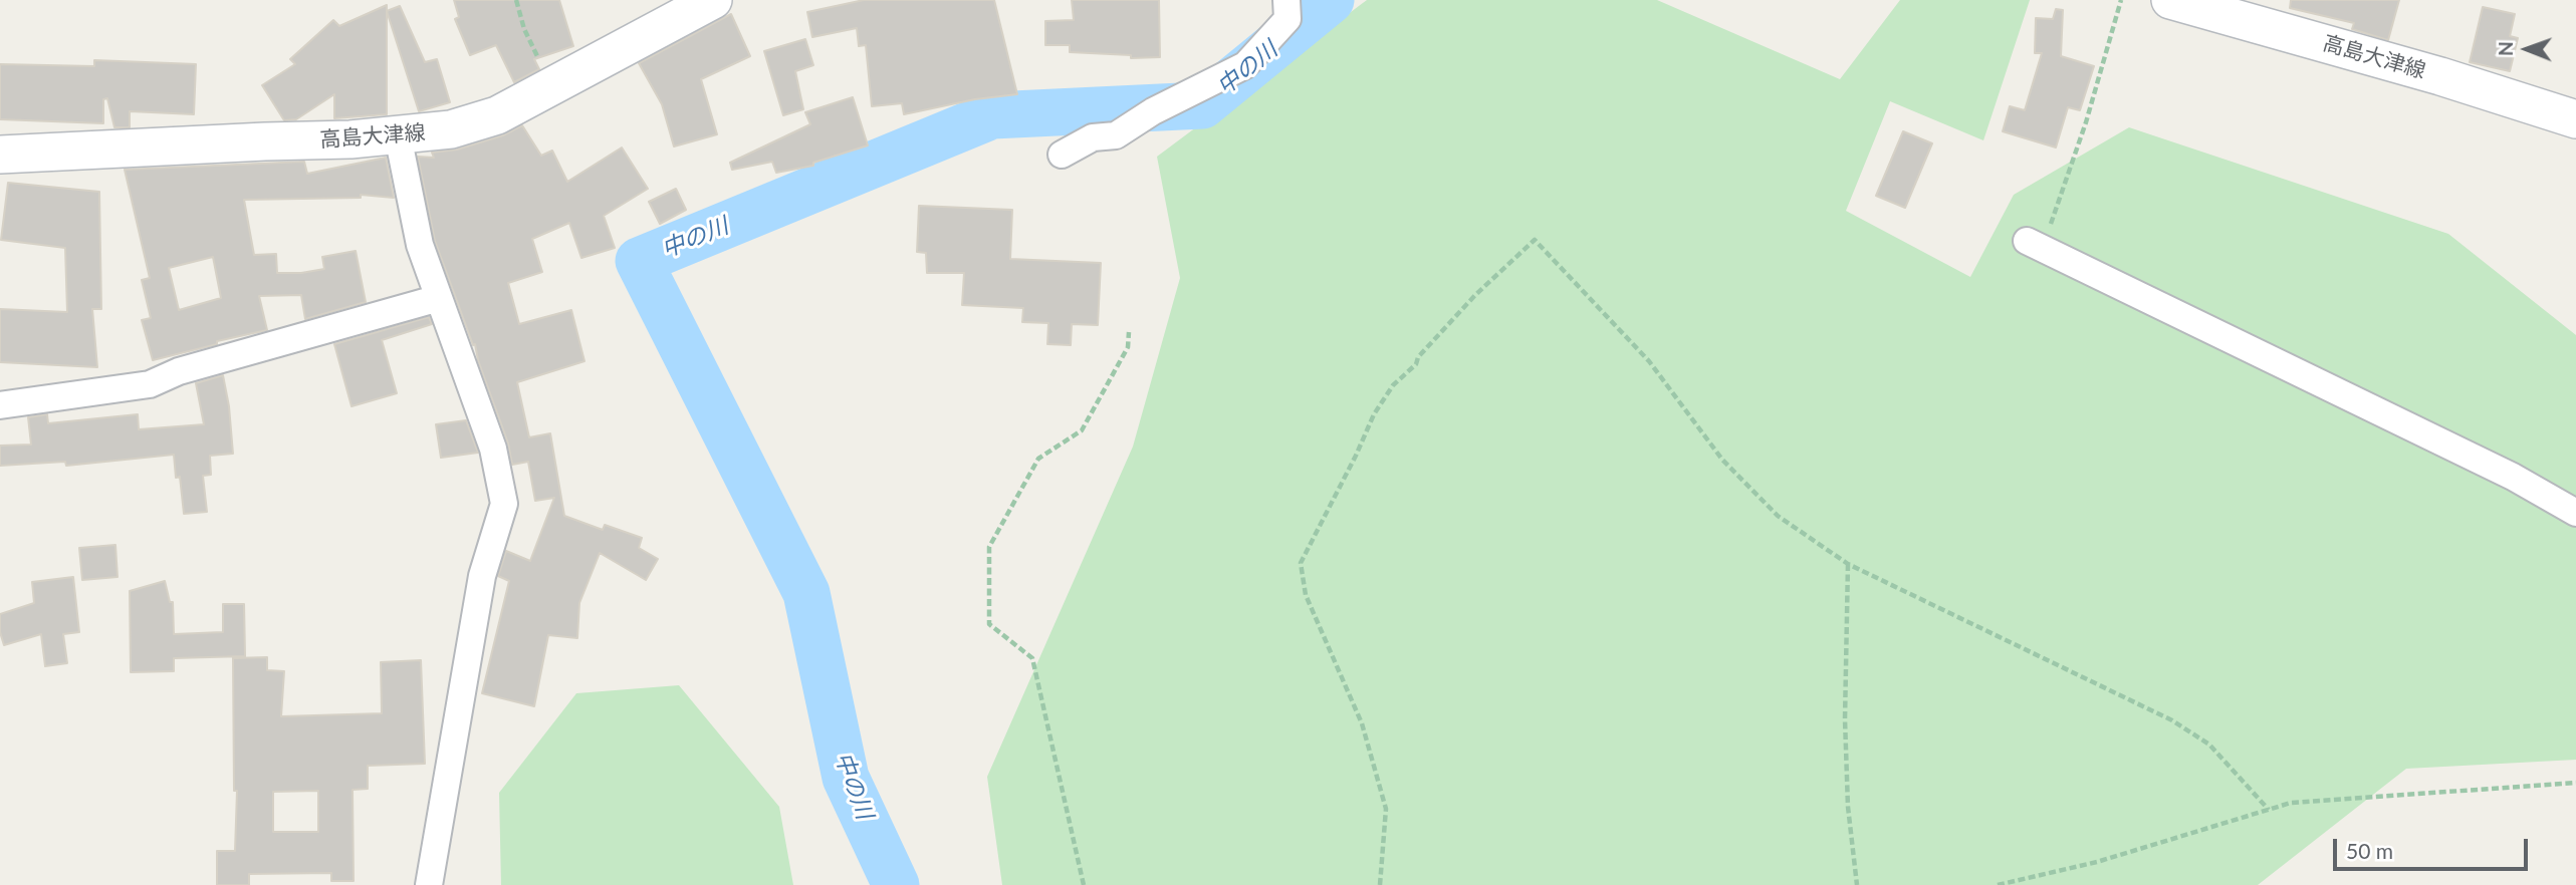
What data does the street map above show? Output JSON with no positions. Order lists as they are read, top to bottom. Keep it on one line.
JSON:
{"streets":{"main road":["高島大津線"]},"water":["中の川"],"scale_bar":"50 m","north":"left"}
